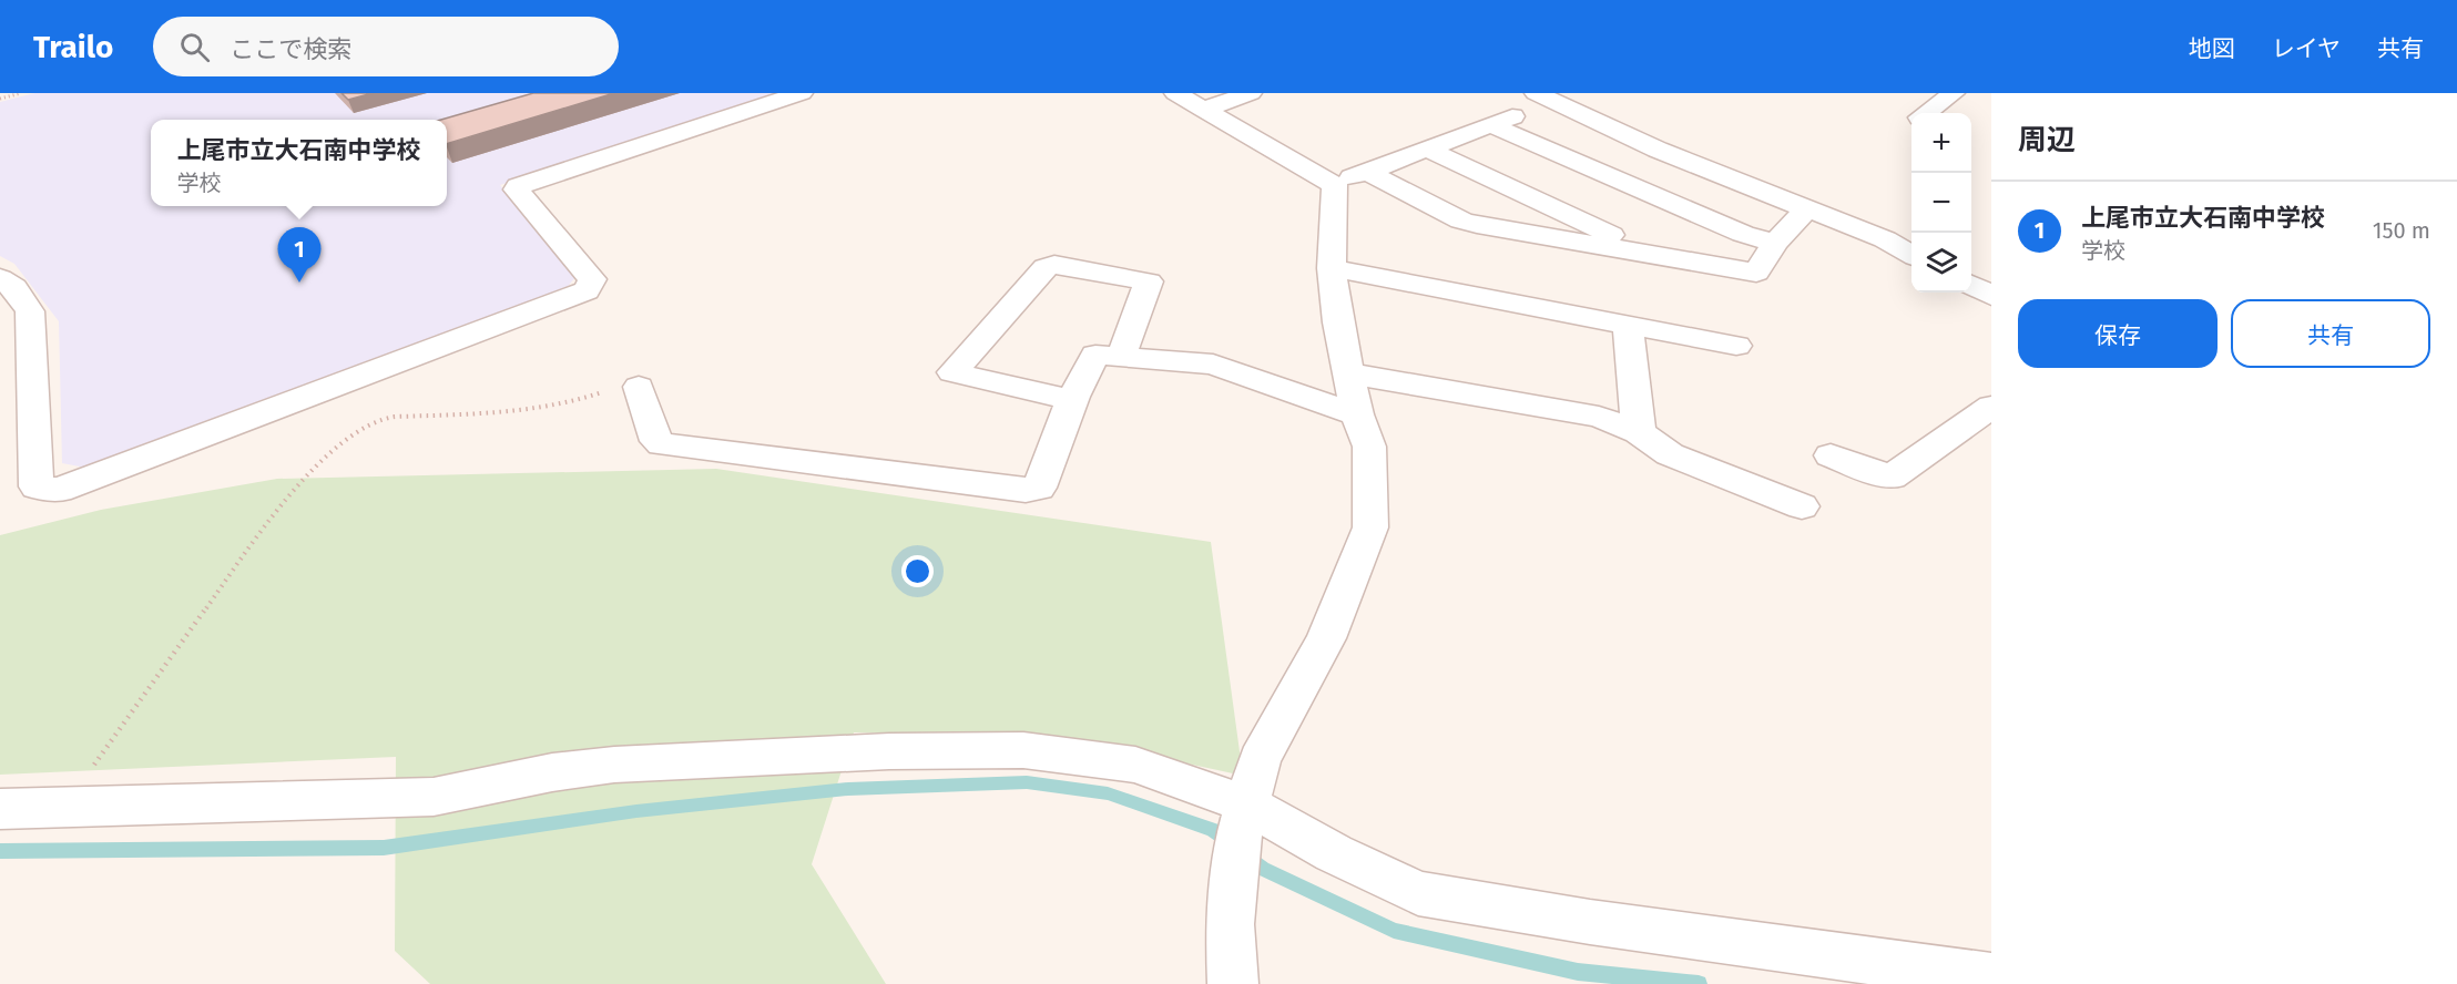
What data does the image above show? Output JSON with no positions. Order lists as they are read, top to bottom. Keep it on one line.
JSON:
{"page":{"header":"Trailo","search":"ここで検索","nav":["地図","レイヤ","共有"],"heading":"周辺","map_buttons":["+","−"],"popup":["上尾市立大石南中学校","学校"],"list":[{"mark":"1","name":"上尾市立大石南中学校","note":"学校","value":"150 m"}],"pins":"1","buttons":["保存","共有"]}}
